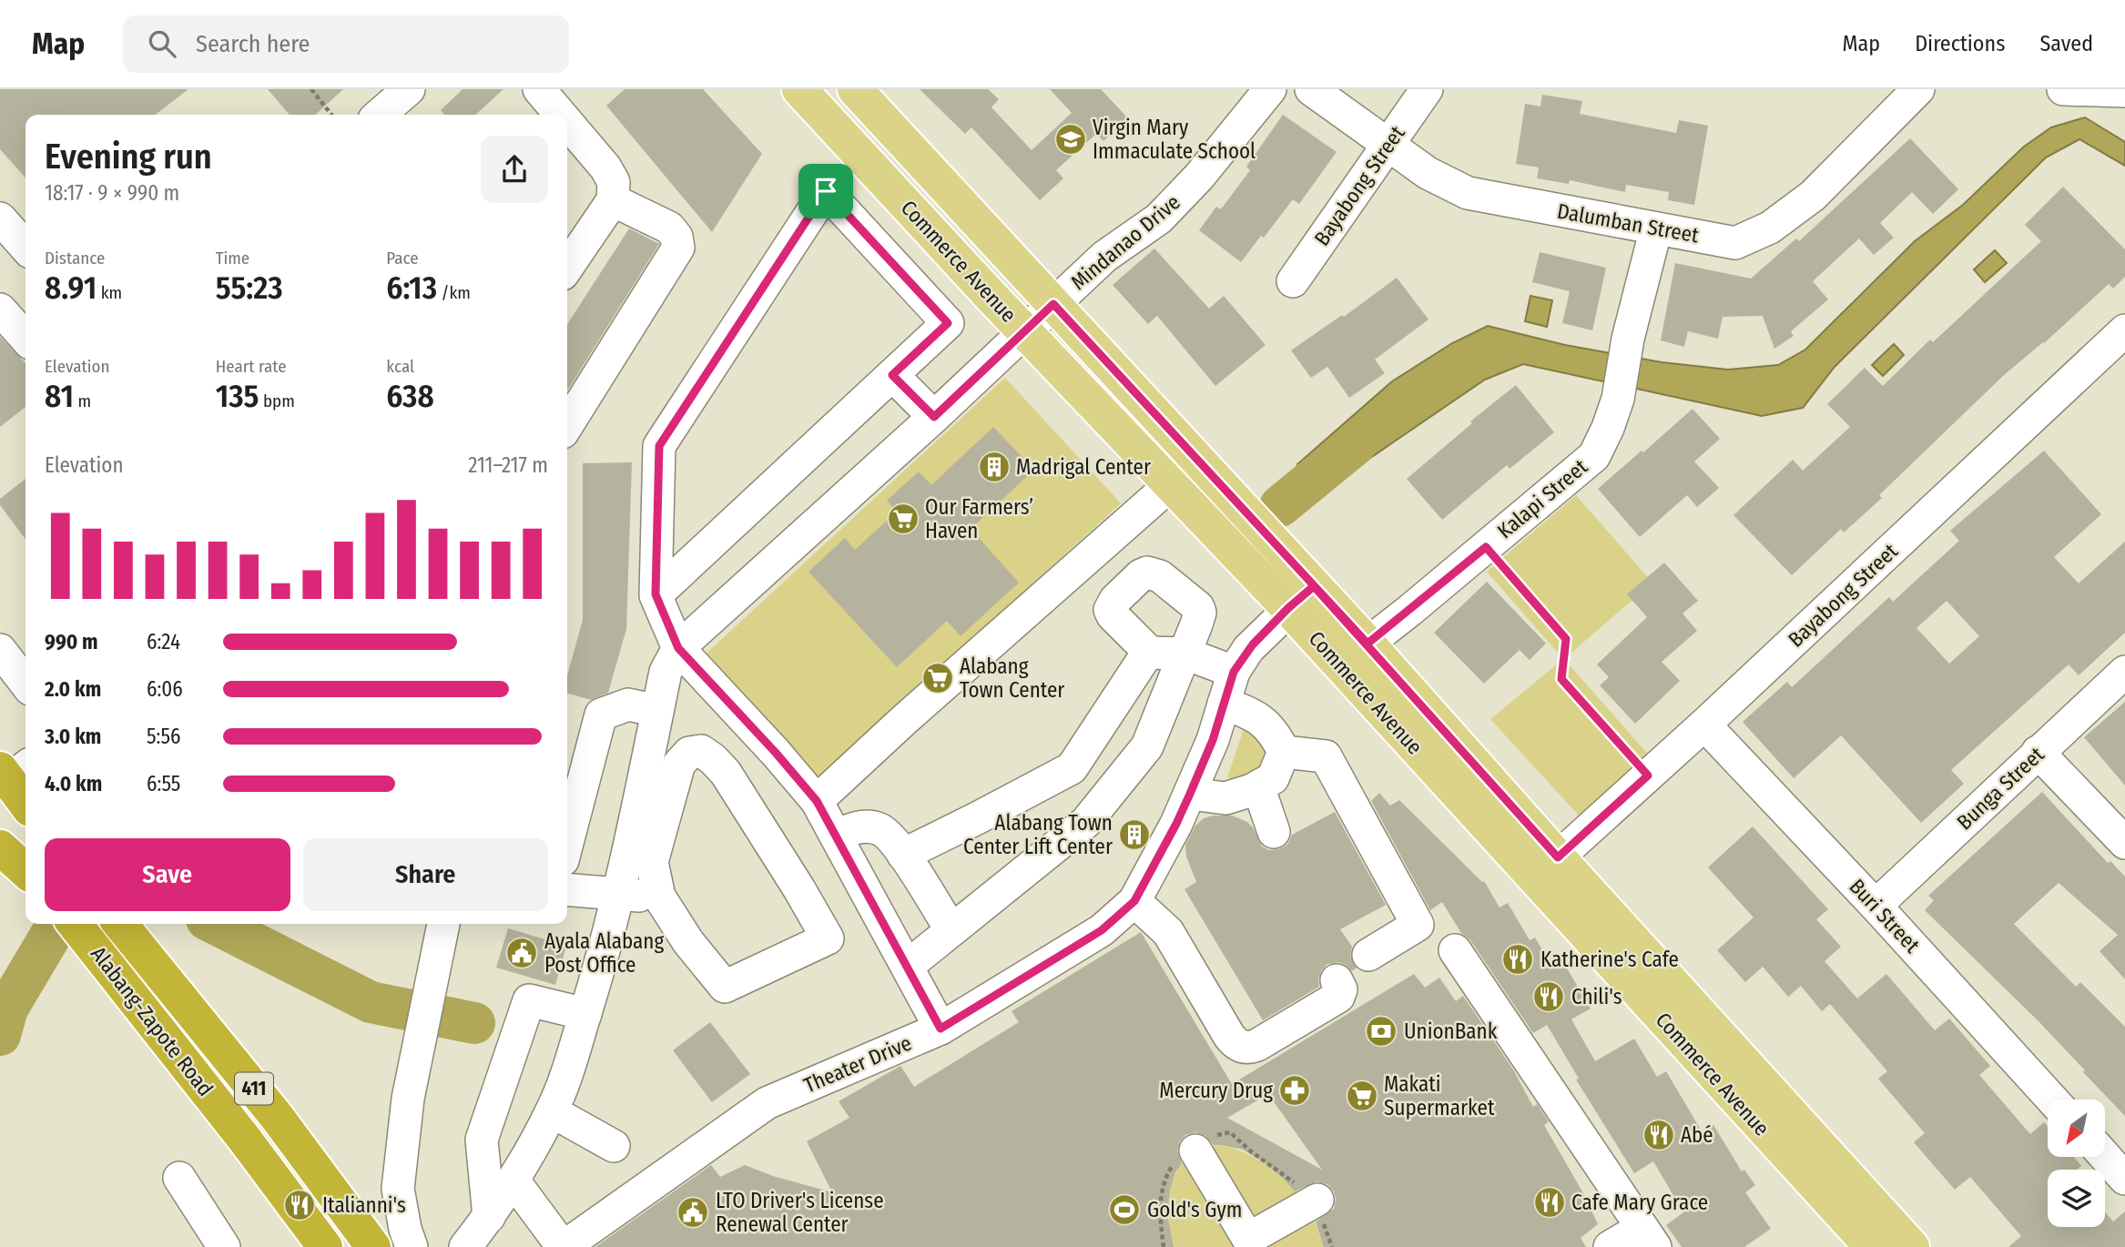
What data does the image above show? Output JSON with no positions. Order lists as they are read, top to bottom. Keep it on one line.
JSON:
{"streets":{"highway":["Alabang-Zapote Road","411"],"main road":["Commerce Avenue"],"street":["Bayabong Street","Dalumban Street","Mindanao Drive","Kalapi Street","Bunga Street","Buri Street","Theater Drive"]},"crossings":[["Bayabong Street","Dalumban Street"],["Bayabong Street","Commerce Avenue"],["Bayabong Street","Buri Street"],["Dalumban Street","Kalapi Street"],["Mindanao Drive","Commerce Avenue"],["Commerce Avenue","Kalapi Street"],["Commerce Avenue","Theater Drive"],["Bunga Street","Buri Street"]],"places":{"school or university":["Virgin Mary Immaculate School"],"building":["Madrigal Center","Alabang Town Center Lift Center"],"supermarket":["Our Farmers’ Haven","Alabang Town Center","Makati Supermarket"],"public building":["Ayala Alabang Post Office","LTO Driver's License Renewal Center"],"restaurant":["Katherine's Cafe","Chili's","Abé","Cafe Mary Grace","Italianni's"],"bank":["UnionBank"],"pharmacy":["Mercury Drug"],"sports":["Gold's Gym"]},"north":"bottom left","page":{"header":"Map","search":"Search here","nav":["Map","Directions","Saved"],"heading":["Evening run","18:17 · 9 × 990 m"],"stats":[["Distance","8.91 km"],["Time","55:23"],["Pace","6:13 /km"],["Elevation","81 m"],["Heart rate","135 bpm"],["kcal","638"]],"chart":["Elevation","211–217 m"],"list":[{"name":"990 m","note":"6:24"},{"name":"2.0 km","note":"6:06"},{"name":"3.0 km","note":"5:56"},{"name":"4.0 km","note":"6:55"}],"buttons":["Save","Share"]}}
